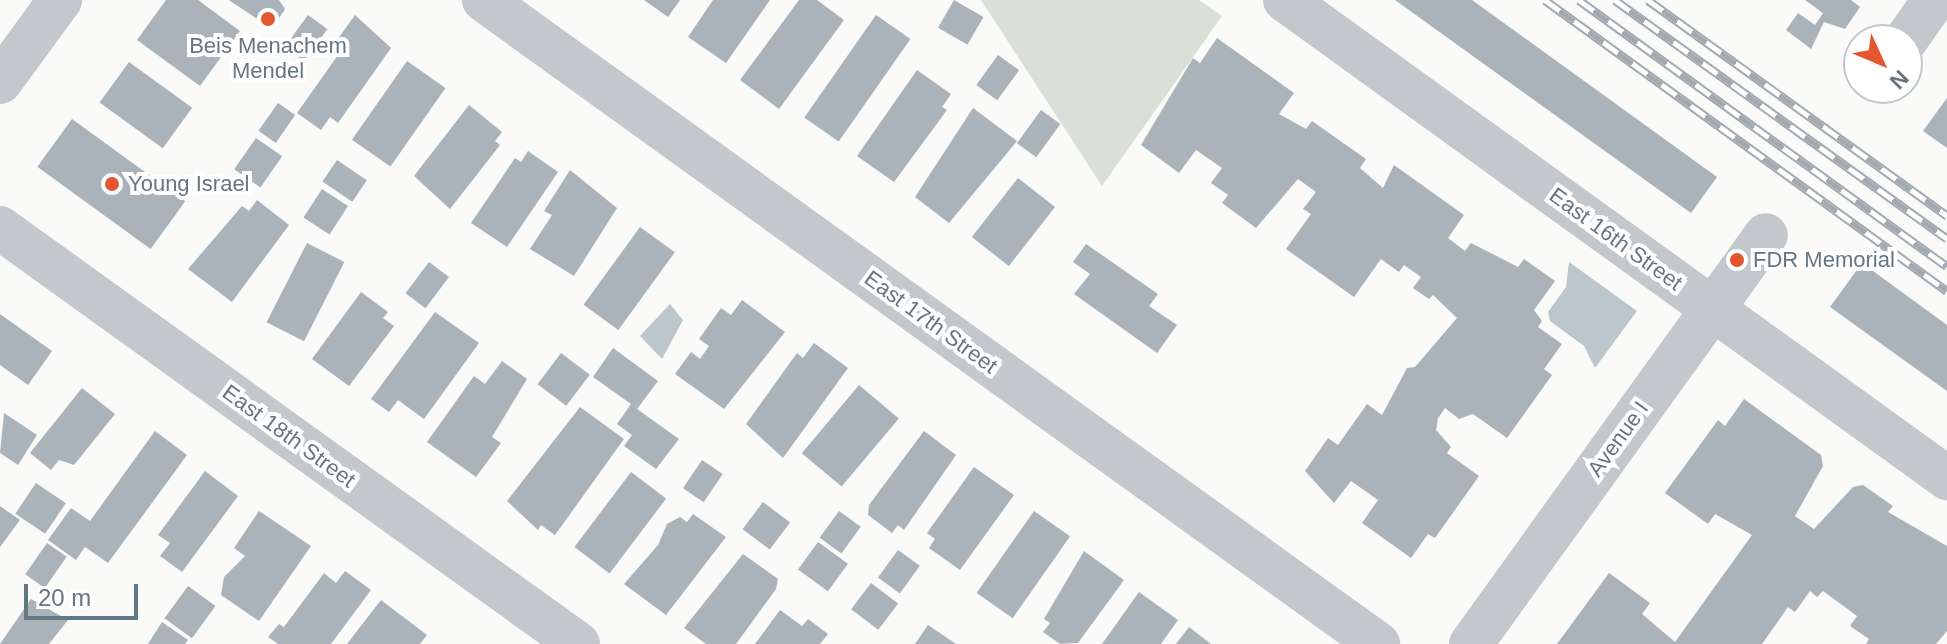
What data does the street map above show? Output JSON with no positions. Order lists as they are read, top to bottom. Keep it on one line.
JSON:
{"streets":{"street":["East 16th Street","East 17th Street","East 18th Street","Avenue I"]},"crossings":[["East 16th Street","Avenue I"]],"places":["Beis Menachem Mendel","Young Israel","FDR Memorial"],"scale_bar":"20 m","north":"bottom right"}
